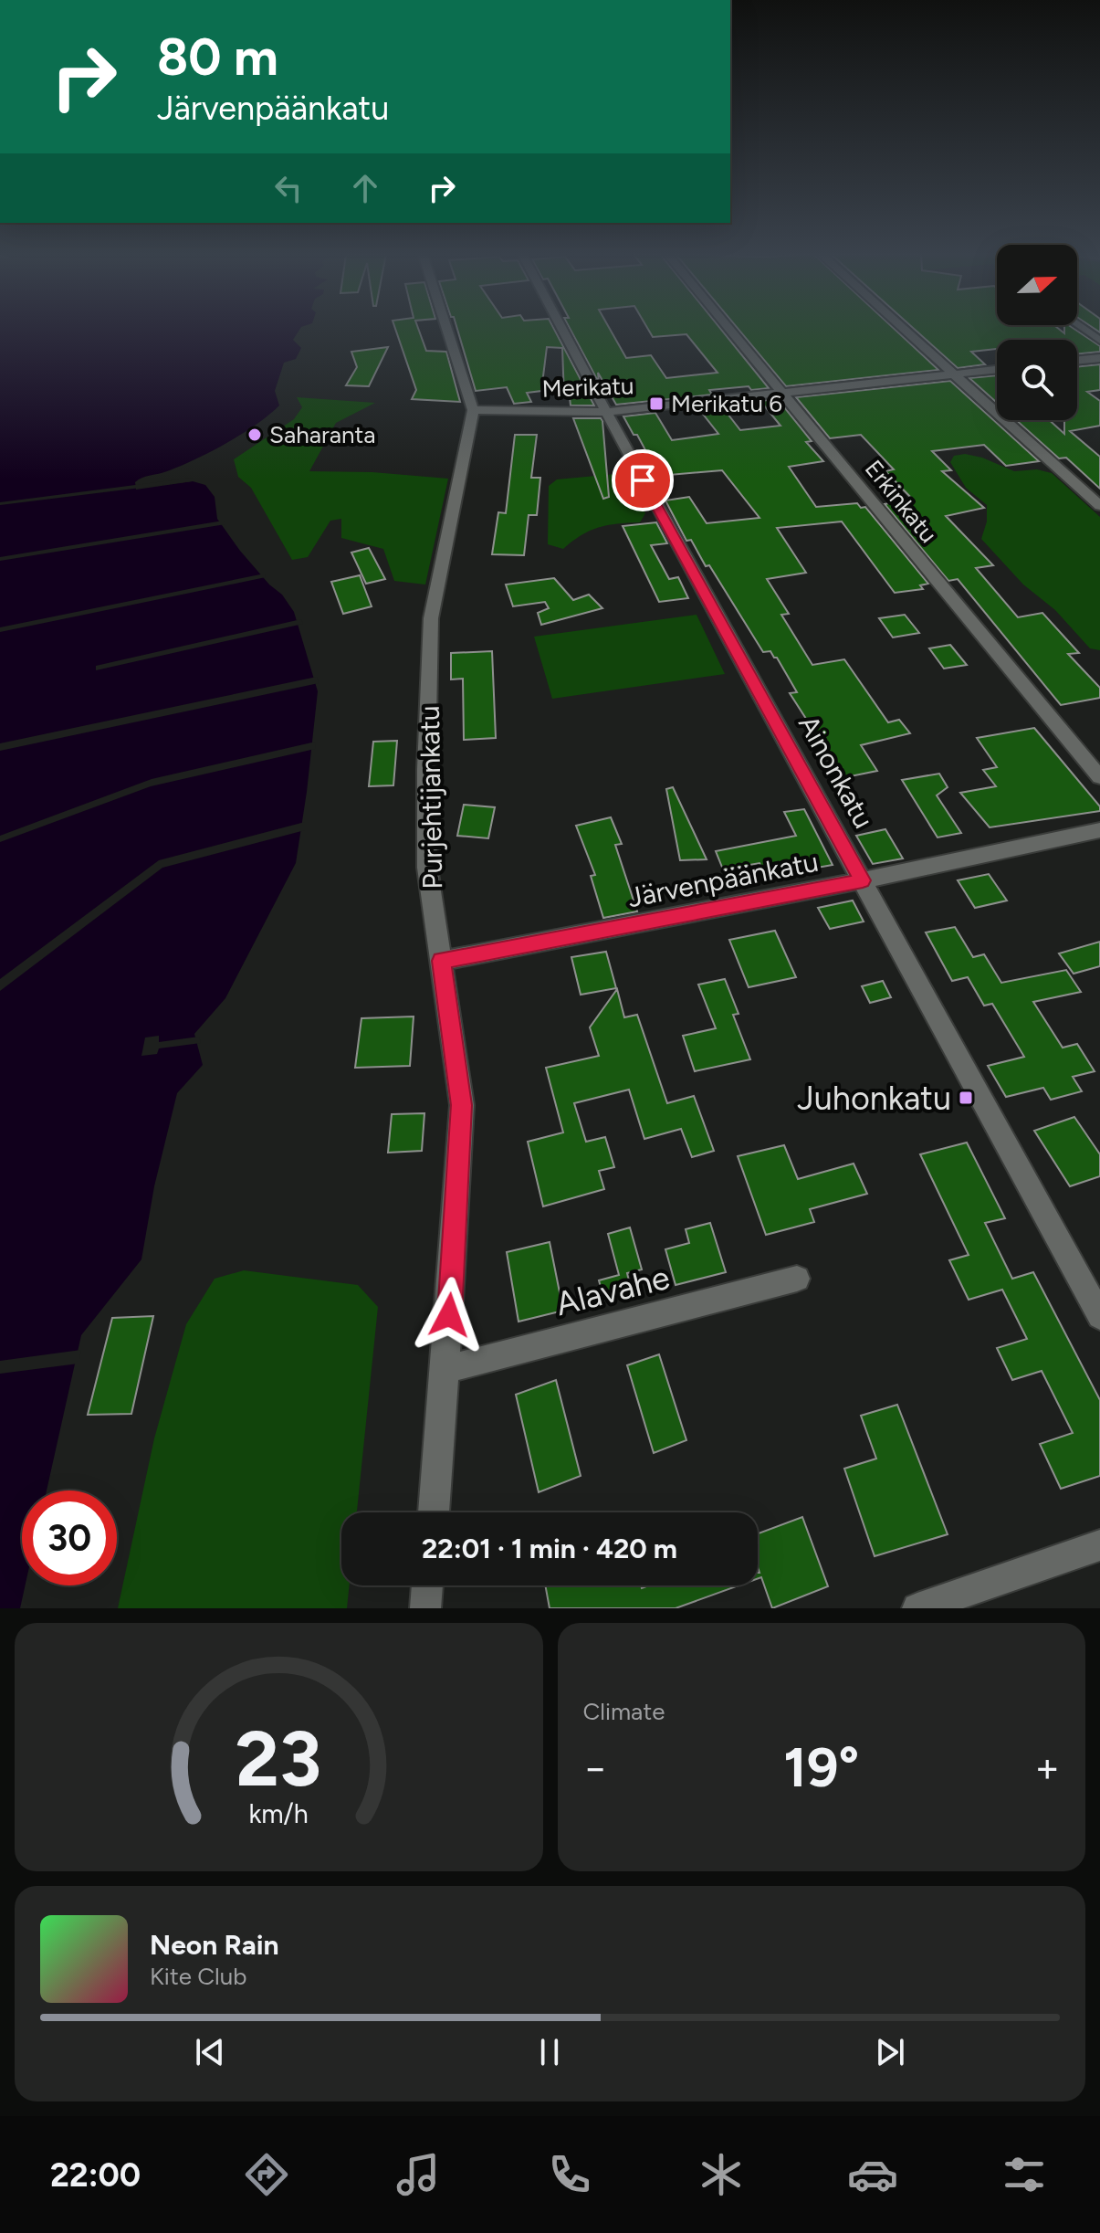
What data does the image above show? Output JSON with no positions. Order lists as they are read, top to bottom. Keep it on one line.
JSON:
{"streets":{"street":["Merikatu","Erkinkatu","Ainonkatu","Purjehtijankatu","Järvenpäänkatu","Alavahe"]},"crossings":[["Merikatu","Erkinkatu"],["Merikatu","Ainonkatu"],["Merikatu","Purjehtijankatu"],["Ainonkatu","Järvenpäänkatu"],["Purjehtijankatu","Järvenpäänkatu"],["Purjehtijankatu","Alavahe"]],"places":{"transit":["Merikatu 6","Juhonkatu"],"other":["Saharanta"]},"north":"right","page":{"turn":["80 m","Järvenpäänkatu"],"limit":"30","trip":"22:01 · 1 min · 420 m","tile":"Climate","heat":["−","19°","+"],"song":["Neon Rain","Kite Club"],"tabs":"22:00","gauge":["23","km/h"]}}
